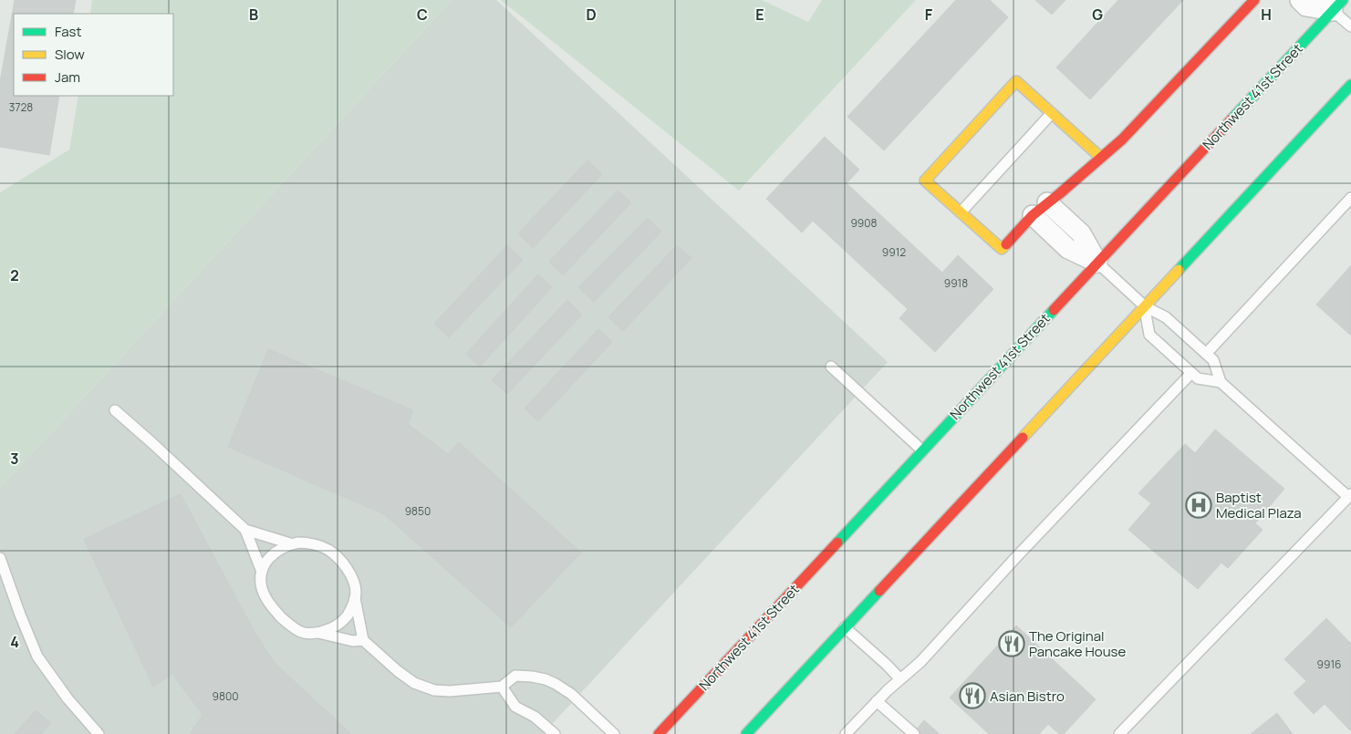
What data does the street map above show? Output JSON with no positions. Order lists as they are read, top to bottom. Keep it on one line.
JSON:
{"streets":{"main road":["Northwest 41st Street"]},"places":{"hospital":["Baptist Medical Plaza"],"restaurant":["The Original Pancake House","Asian Bistro"]},"house_numbers":["3728","9908","9912","9918","9850","9916","9800"],"legend":["Fast","Slow","Jam"],"grid":{"columns":["B","C","D","E","F","G","H"],"rows":["2","3","4"]}}
